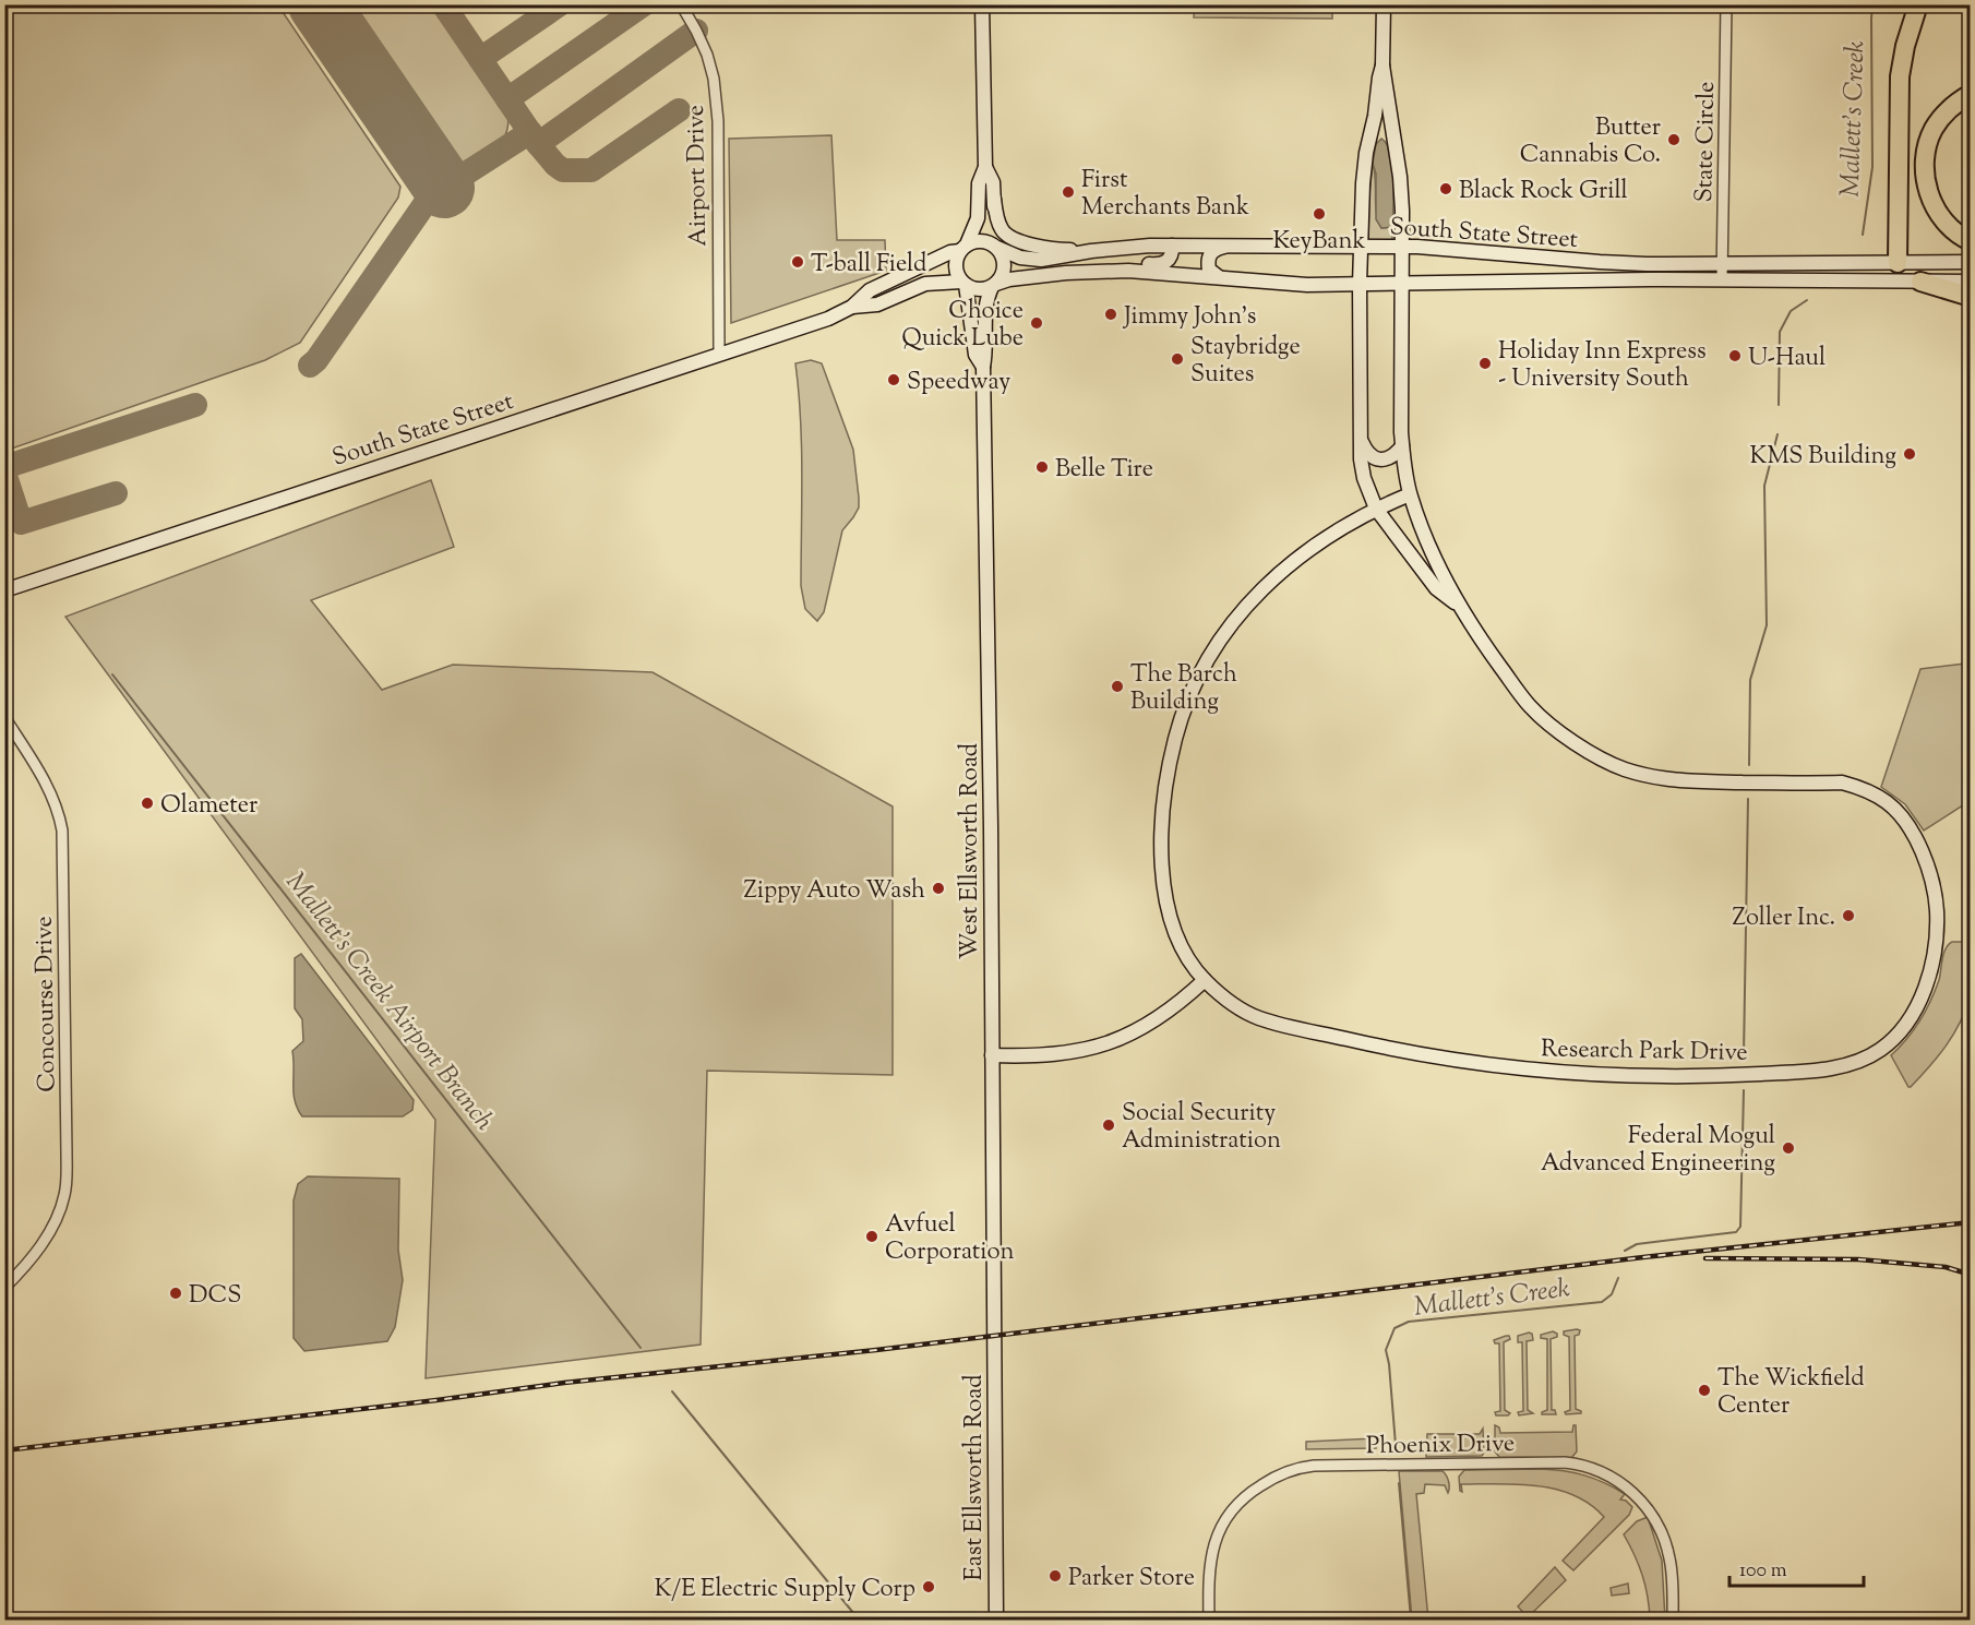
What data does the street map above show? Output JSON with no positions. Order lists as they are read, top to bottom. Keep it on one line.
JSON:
{"streets":{"main road":["South State Street","West Ellsworth Road","Research Park Drive","East Ellsworth Road"],"street":["State Circle","Airport Drive","Concourse Drive","Phoenix Drive"]},"crossings":[["State Circle","South State Street"],["Airport Drive","South State Street"],["South State Street","West Ellsworth Road"],["South State Street","Research Park Drive"],["West Ellsworth Road","East Ellsworth Road"]],"water":["Mallett's Creek","Mallett's Creek Airport Branch"],"places":["Butter Cannabis Co.","Black Rock Grill","First Merchants Bank","KeyBank","T-ball Field","Jimmy John's","Choice Quick Lube","U-Haul","Staybridge Suites","Holiday Inn Express - University South","Speedway","KMS Building","Belle Tire","The Barch Building","Olameter","Zippy Auto Wash","Zoller Inc.","Social Security Administration","Federal Mogul Advanced Engineering","Avfuel Corporation","DCS","The Wickfield Center","Parker Store","K/E Electric Supply Corp"],"scale_bar":"100 m"}
